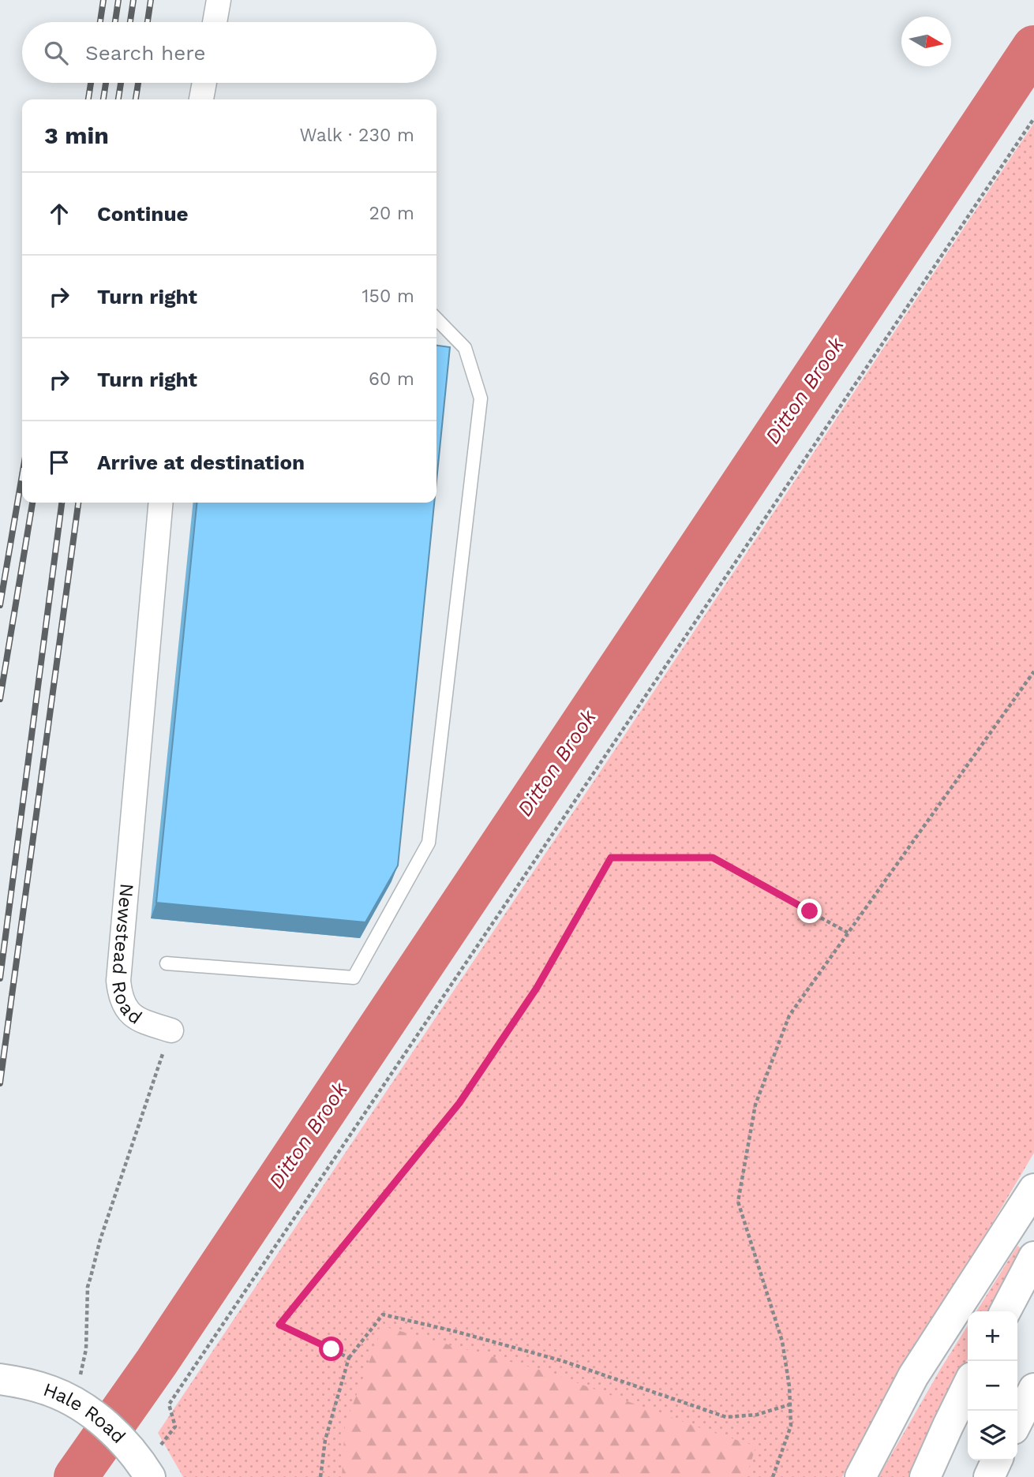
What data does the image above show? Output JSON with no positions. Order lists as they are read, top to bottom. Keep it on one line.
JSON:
{"streets":{"main road":["Hale Road"],"street":["Newstead Road"]},"crossings":[["Newstead Road","Hale Road"]],"water":["Ditton Brook"],"north":"right","page":{"search":"Search here","heading":["3 min","Walk · 230 m"],"list":[["Continue","20 m"],["Turn right","150 m"],["Turn right","60 m"],"Arrive at destination"],"map_buttons":["+","−"]}}
